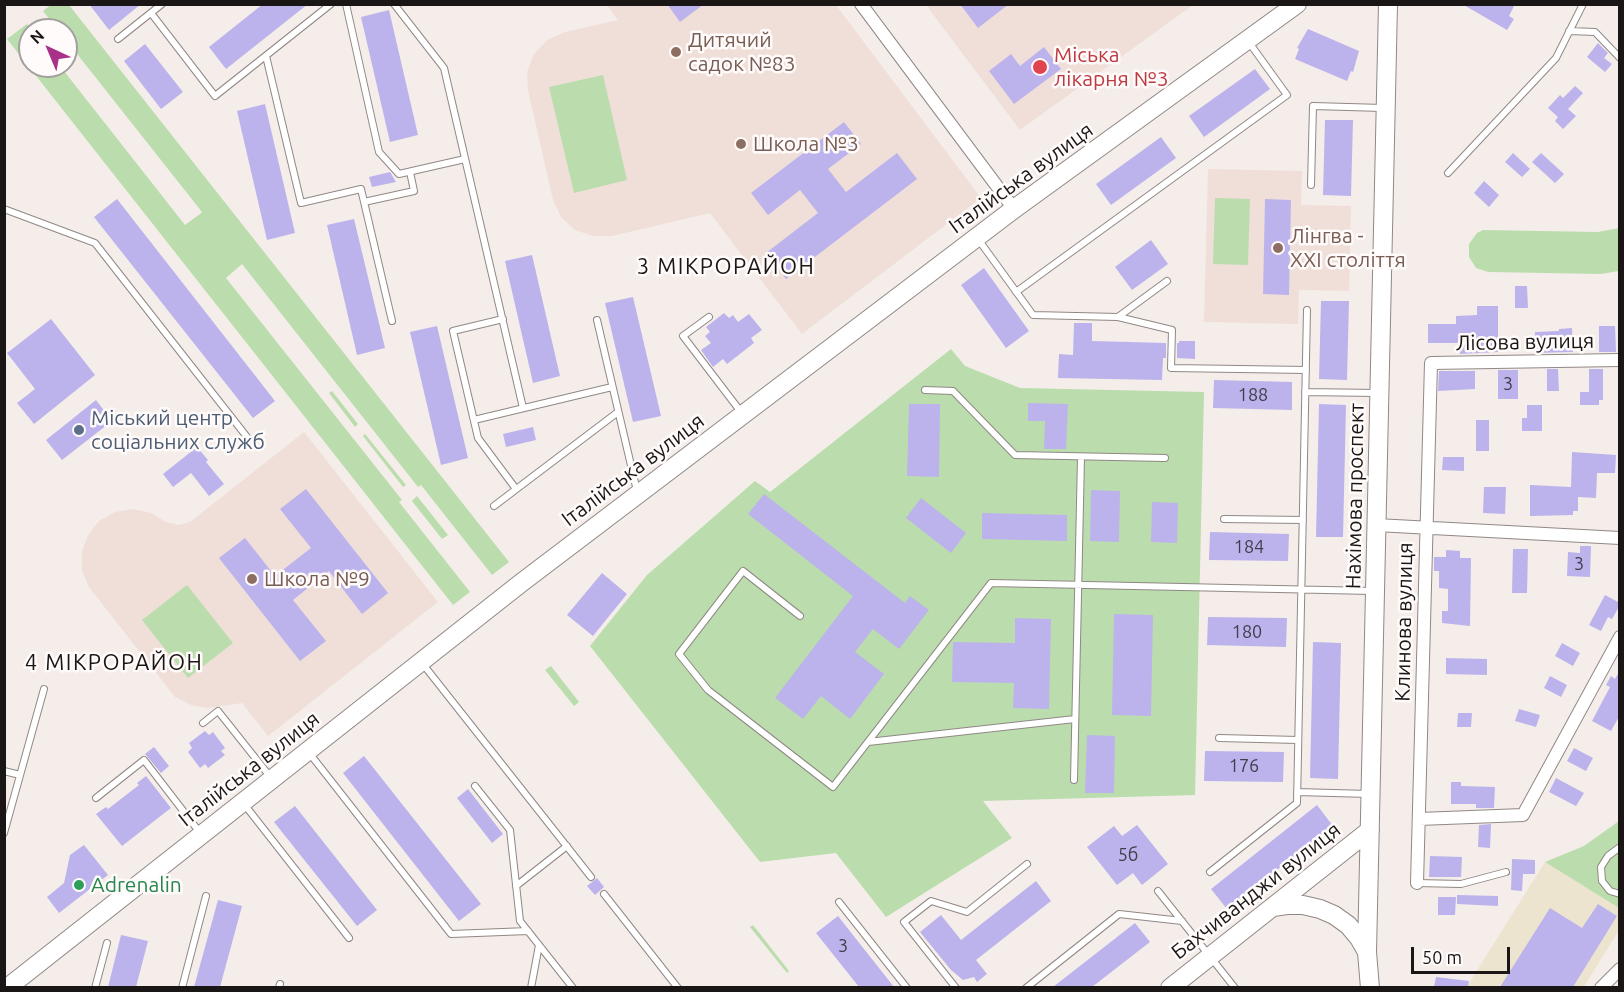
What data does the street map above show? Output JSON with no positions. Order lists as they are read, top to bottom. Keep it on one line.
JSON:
{"streets":{"street":["Італійська вулиця","Лісова вулиця","Нахімова проспект","Клинова вулиця","Бахчиванджи вулиця"]},"crossings":[["Лісова вулиця","Клинова вулиця"],["Нахімова проспект","Бахчиванджи вулиця"]],"districts":["3 МІКРОРАЙОН","4 МІКРОРАЙОН"],"places":["Дитячий садок №83","Міська лікарня №3","Школа №3","Лінгва - XXI століття","Міський центр соціальних служб","Школа №9","Adrenalin"],"house_numbers":["3","188","184","3","180","176","5б","3"],"scale_bar":"50 m","north":"top left"}
